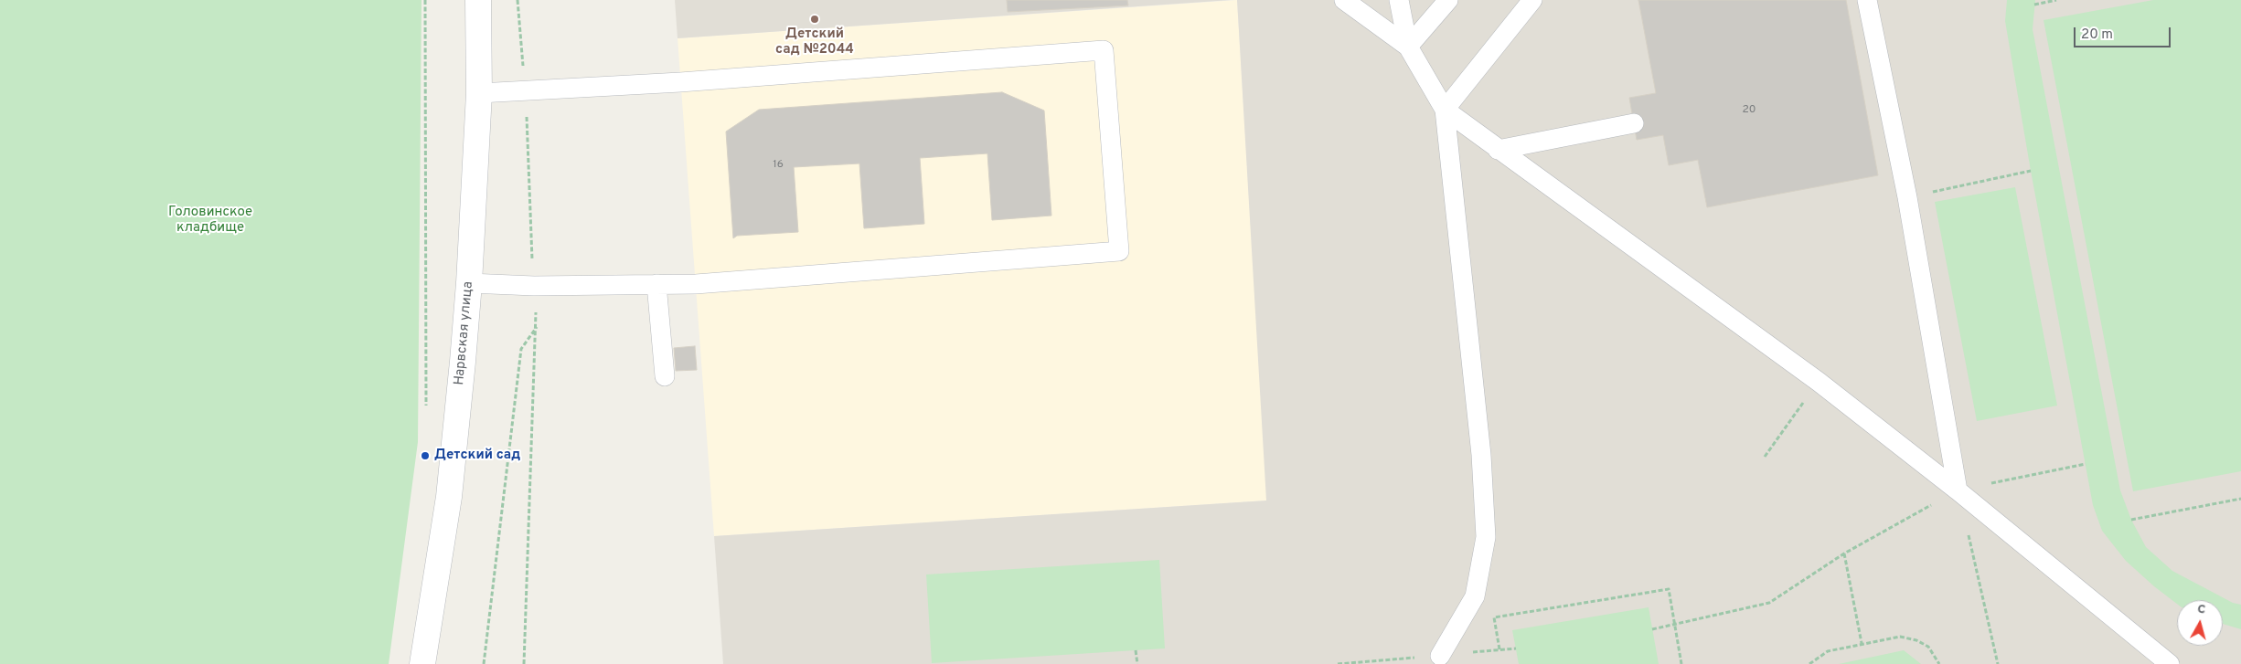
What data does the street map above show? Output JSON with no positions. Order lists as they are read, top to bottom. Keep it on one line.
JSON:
{"streets":{"street":["Нарвская улица"]},"parks":["Головинское кладбище"],"places":["Детский сад №2044","Детский сад"],"house_numbers":["20","16"],"scale_bar":"20 m","north":"top"}
